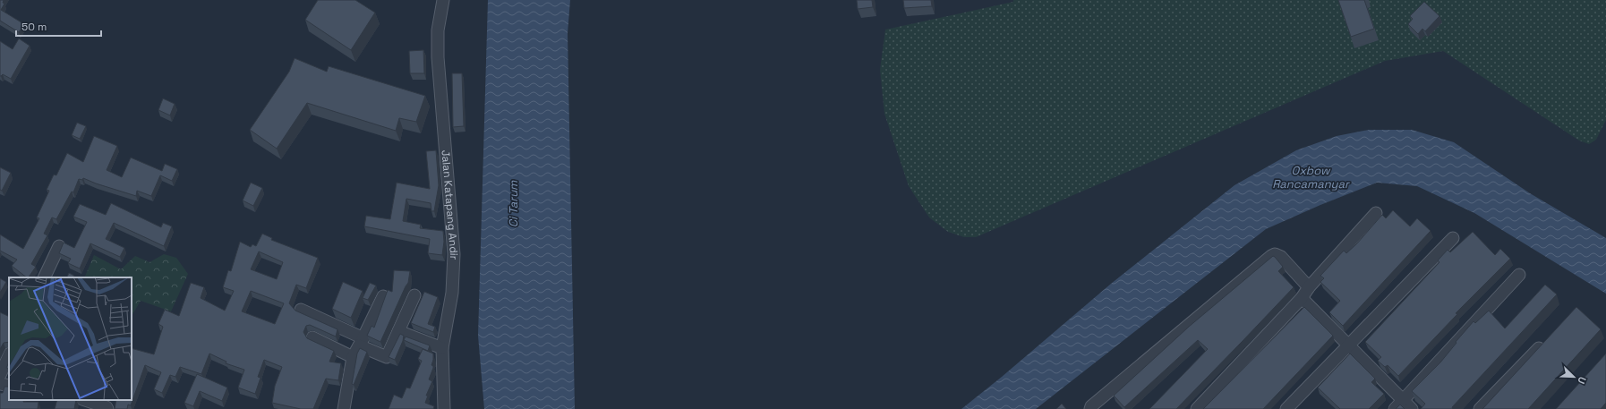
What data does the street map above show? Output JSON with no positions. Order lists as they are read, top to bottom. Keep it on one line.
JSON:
{"streets":{"street":["Jalan Katapang Andir"]},"water":["Oxbow Rancamanyar","Ci Tarum"],"scale_bar":"50 m","north":"bottom right"}
